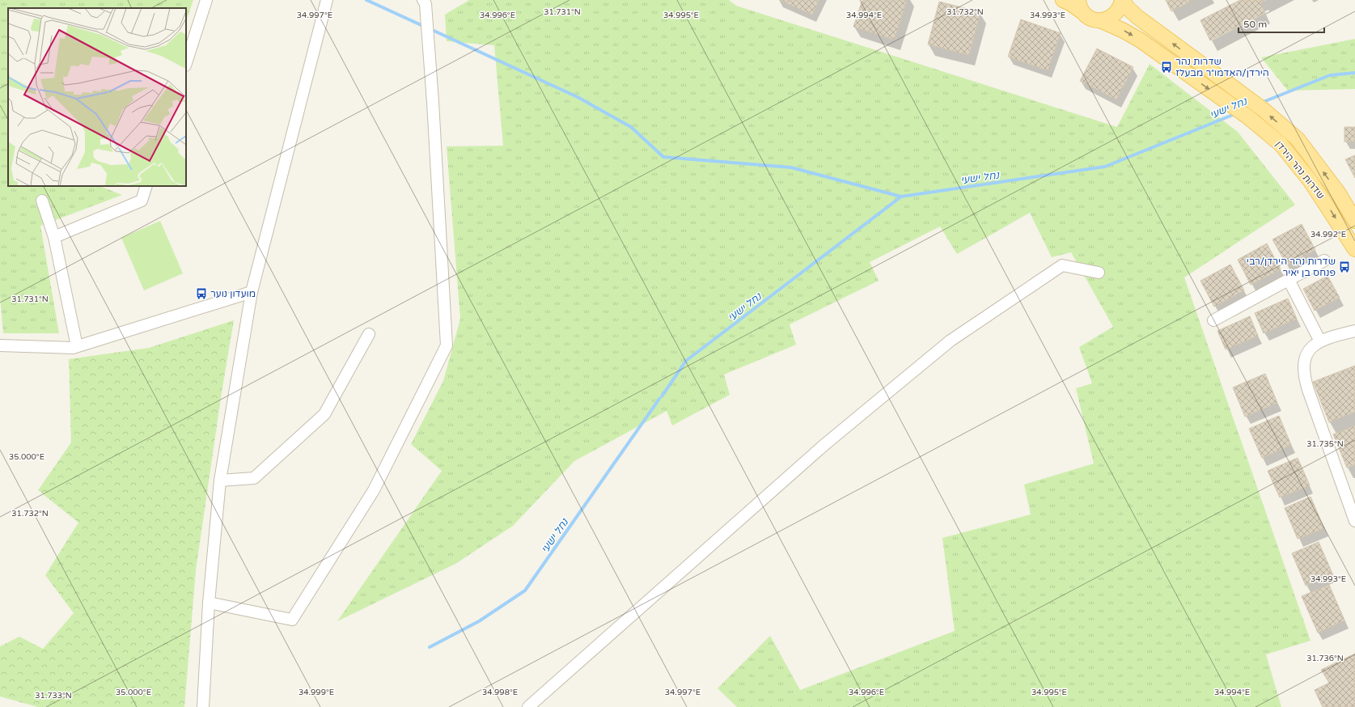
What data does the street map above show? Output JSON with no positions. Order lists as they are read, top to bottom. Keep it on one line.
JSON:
{"streets":{"main road":["שדרות נהר הירדן"]},"water":["נחל ישעי"],"places":{"bus stop":["שדרות נהר הירדן/האדמו״ר מבעלז","שדרות נהר הירדן/רבי פנחס בן יאיר","מועדון נוער"]},"scale_bar":"50 m","coordinates":["31.731°N","31.732°N","34.997°E","34.996°E","34.994°E","34.995°E","34.993°E","34.992°E","31.735°N","35.000°E","31.736°N","34.999°E","34.998°E","31.733°N"]}
